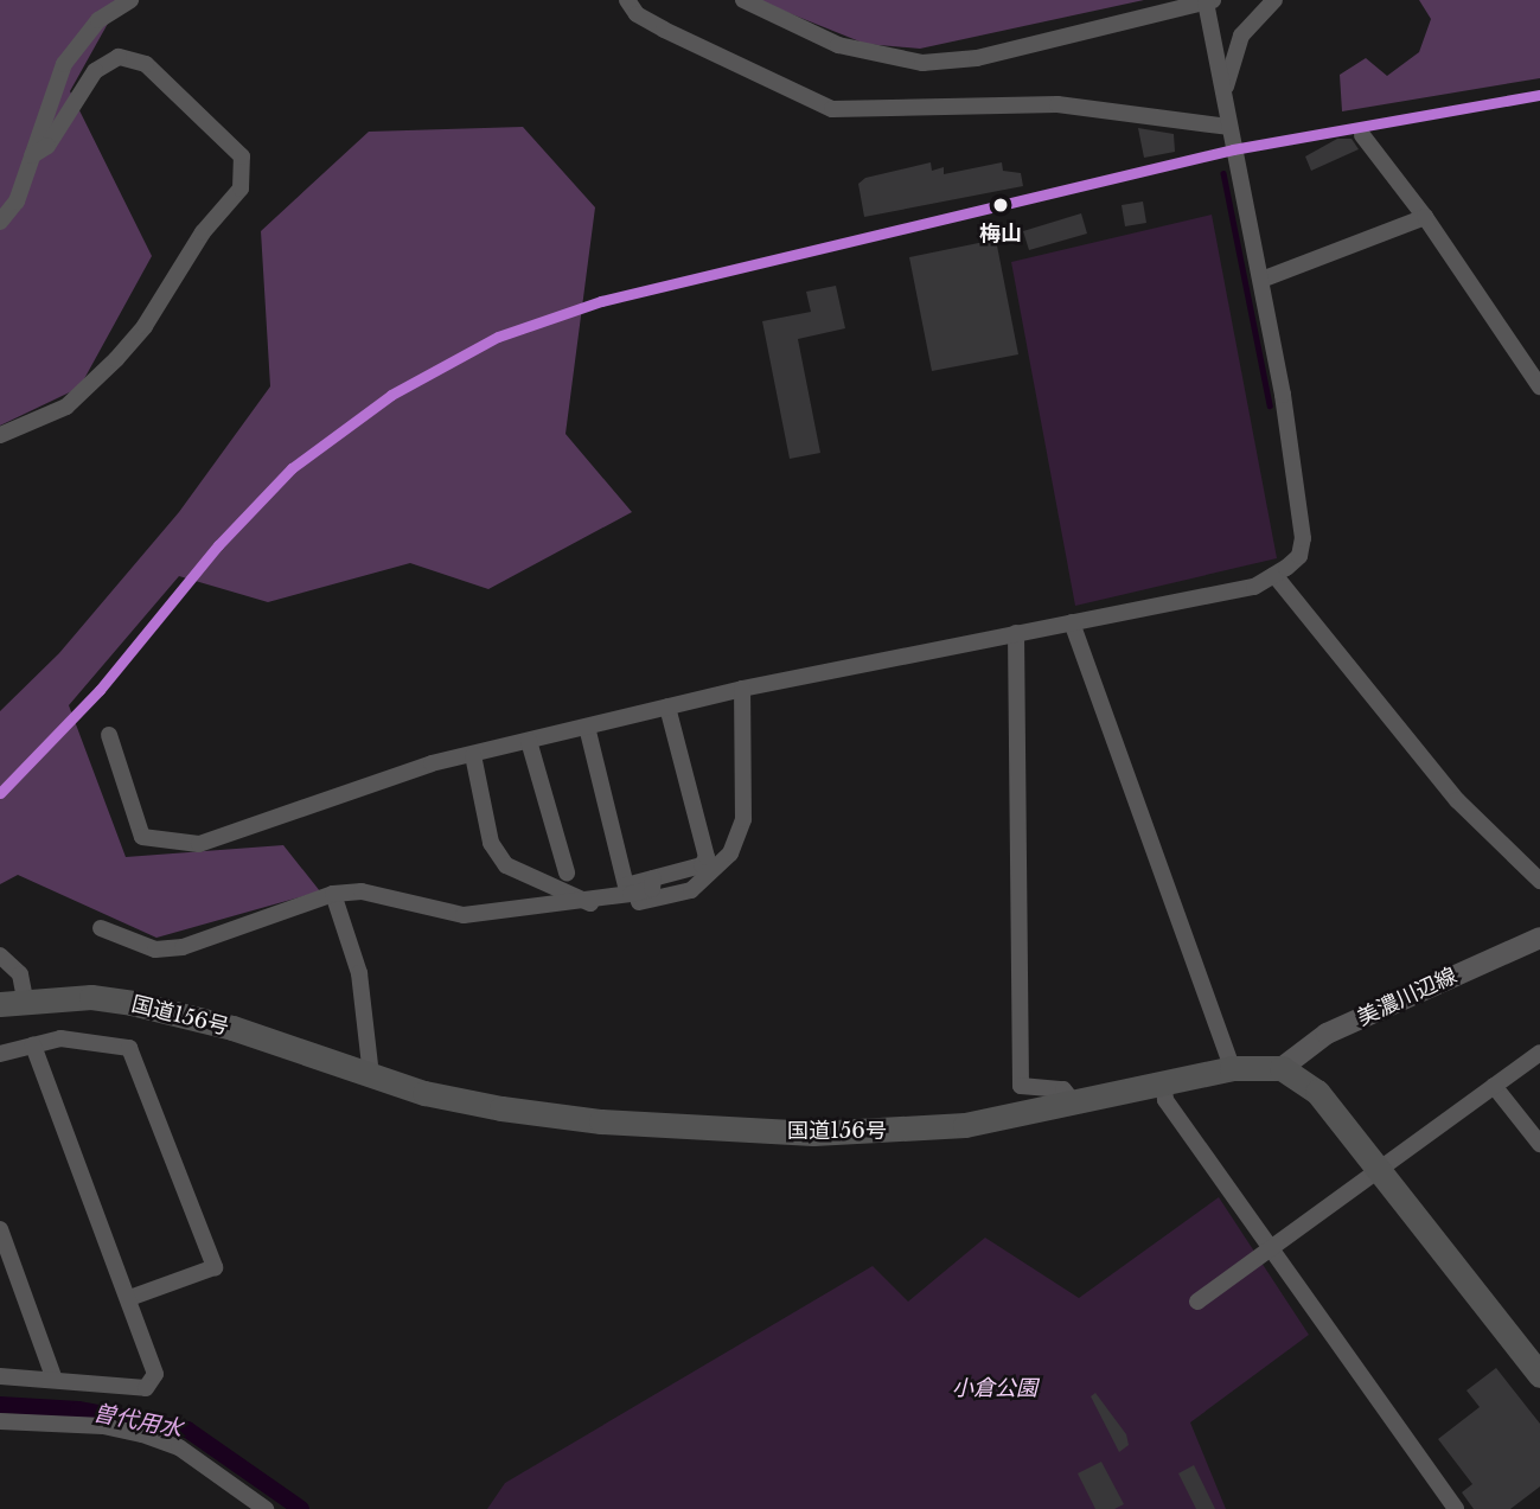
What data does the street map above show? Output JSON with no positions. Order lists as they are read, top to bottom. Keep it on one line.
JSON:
{"streets":{"highway":["国道156号"],"main road":["美濃川辺線"]},"crossings":[["美濃川辺線","国道156号"]],"water":["曽代用水"],"parks":["小倉公園"],"places":["梅山"]}
